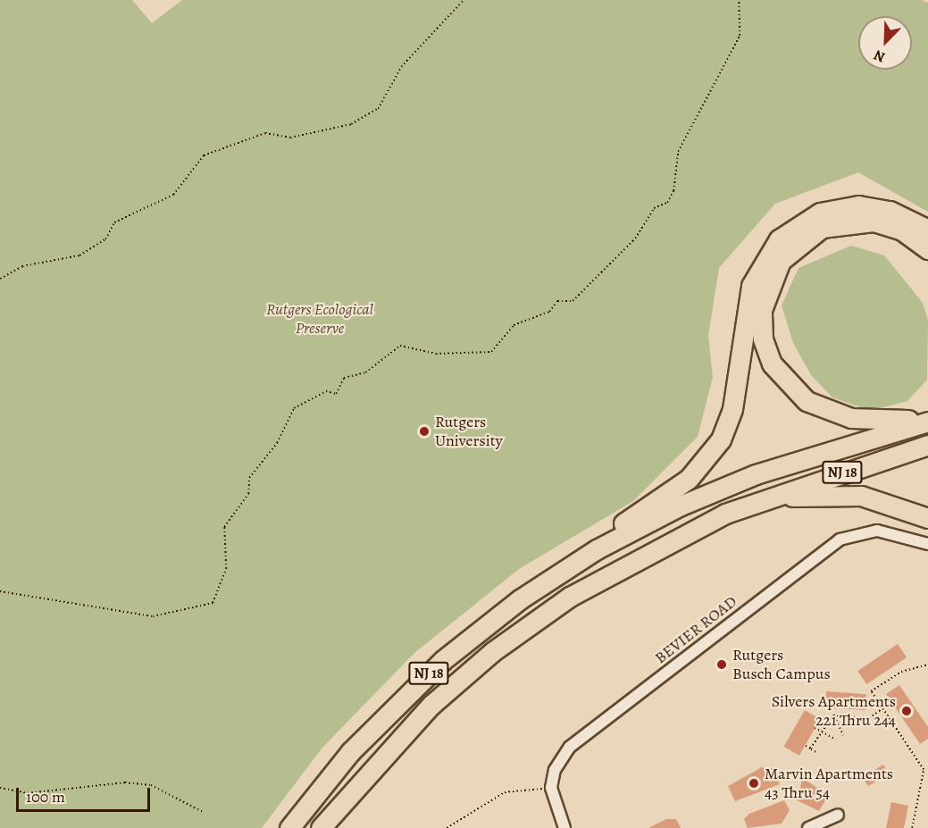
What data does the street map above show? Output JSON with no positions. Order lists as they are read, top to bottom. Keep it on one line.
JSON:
{"streets":{"highway":["NJ 18"],"street":["BEVIER ROAD"]},"parks":["Rutgers Ecological Preserve"],"places":["Rutgers University","Rutgers Busch Campus","Silvers Apartments 221 Thru 244","Marvin Apartments 43 Thru 54"],"scale_bar":"100 m","north":"bottom left"}
